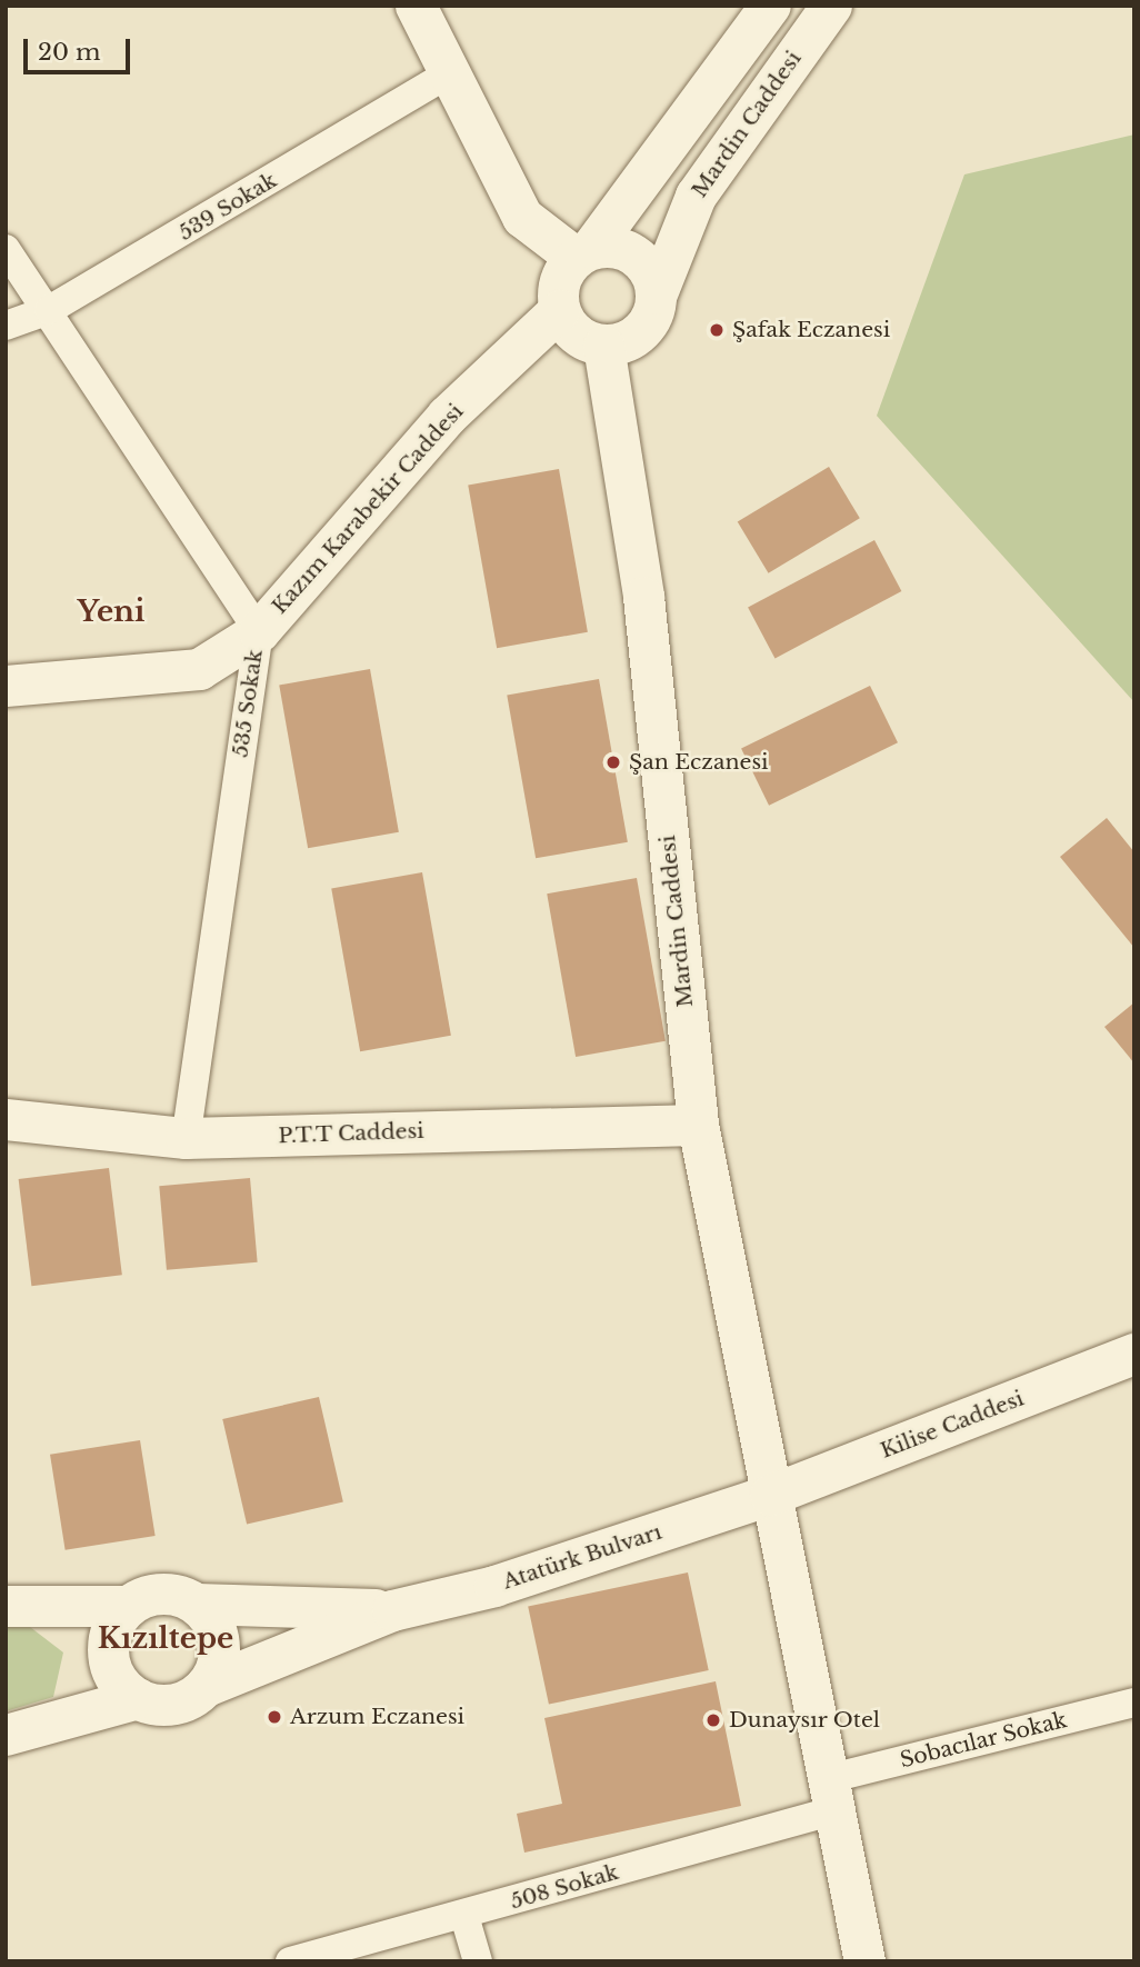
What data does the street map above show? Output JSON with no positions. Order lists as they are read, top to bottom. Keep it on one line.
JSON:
{"streets":{"street":["Mardin Caddesi","539 Sokak","Kazım Karabekir Caddesi","535 Sokak","P.T.T Caddesi","Kilise Caddesi","Atatürk Bulvarı","Sobacılar Sokak","508 Sokak"]},"crossings":[["Mardin Caddesi","Kazım Karabekir Caddesi"],["Mardin Caddesi","P.T.T Caddesi"],["Mardin Caddesi","Kilise Caddesi"],["Mardin Caddesi","Atatürk Bulvarı"],["Mardin Caddesi","Sobacılar Sokak"],["Mardin Caddesi","508 Sokak"],["539 Sokak","535 Sokak"],["Kazım Karabekir Caddesi","535 Sokak"],["535 Sokak","P.T.T Caddesi"],["Kilise Caddesi","Atatürk Bulvarı"],["Sobacılar Sokak","508 Sokak"]],"districts":["Yeni","Kızıltepe"],"places":["Şafak Eczanesi","Şan Eczanesi","Arzum Eczanesi","Dunaysır Otel"],"scale_bar":"20 m"}
